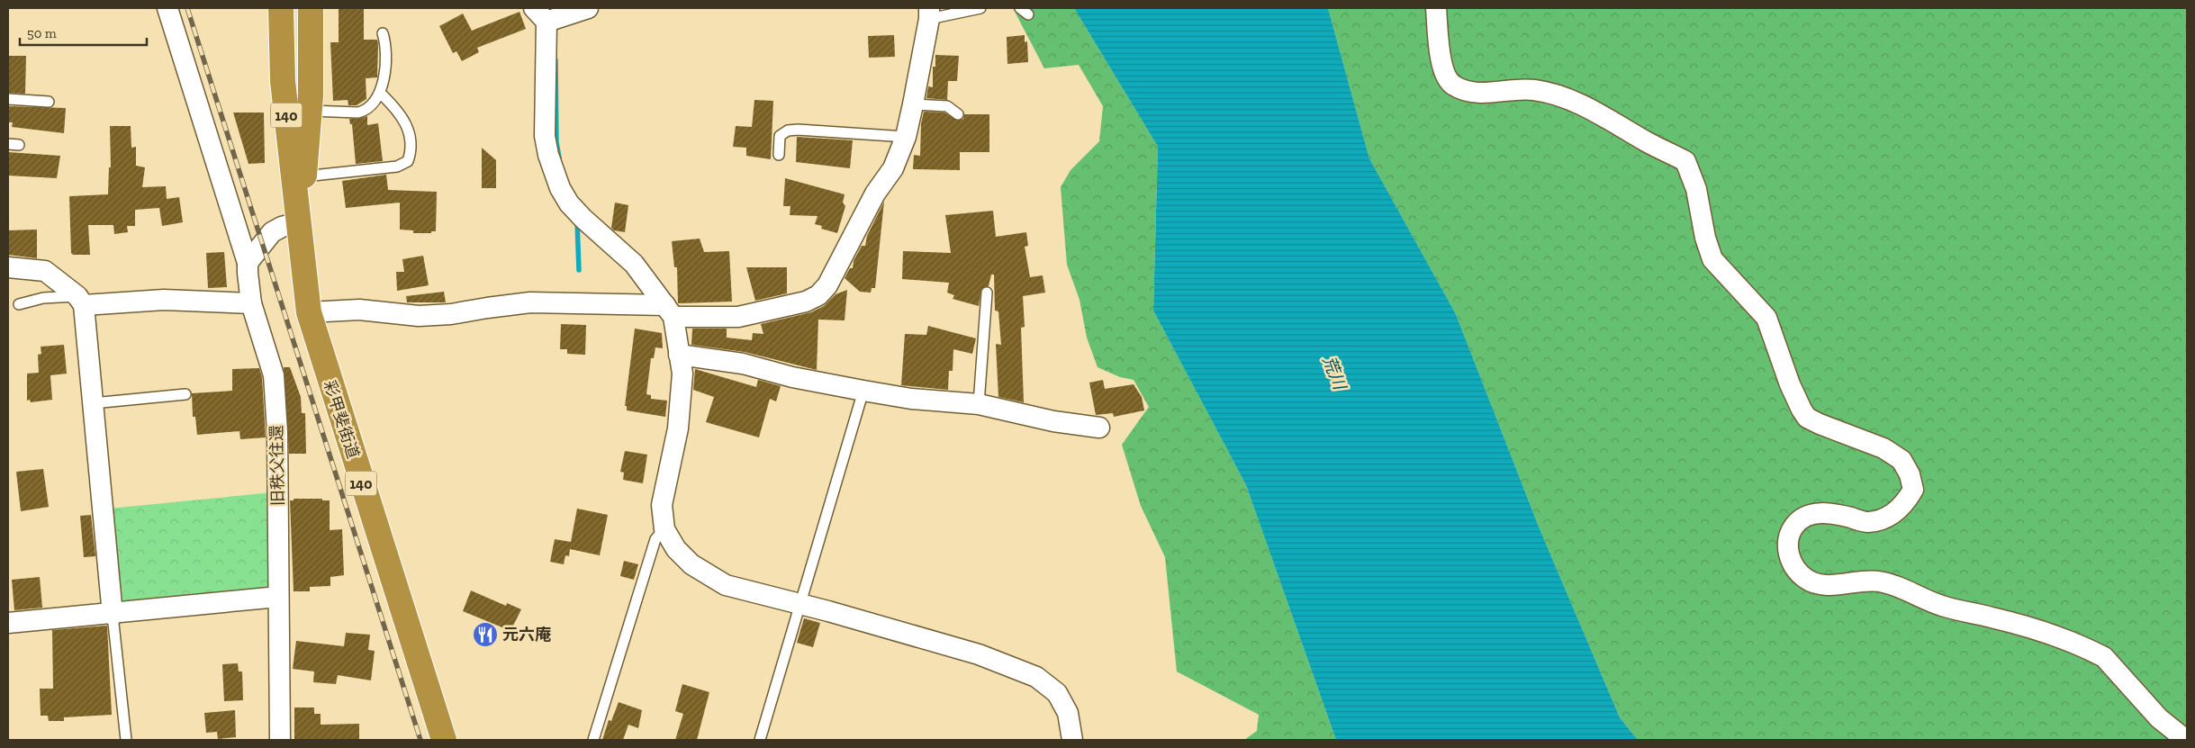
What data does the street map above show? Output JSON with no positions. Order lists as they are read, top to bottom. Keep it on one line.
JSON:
{"streets":{"highway":["140","彩甲斐街道"],"street":["旧秩父往還"]},"water":["荒川"],"places":{"restaurant":["元六庵"]},"scale_bar":"50 m"}
